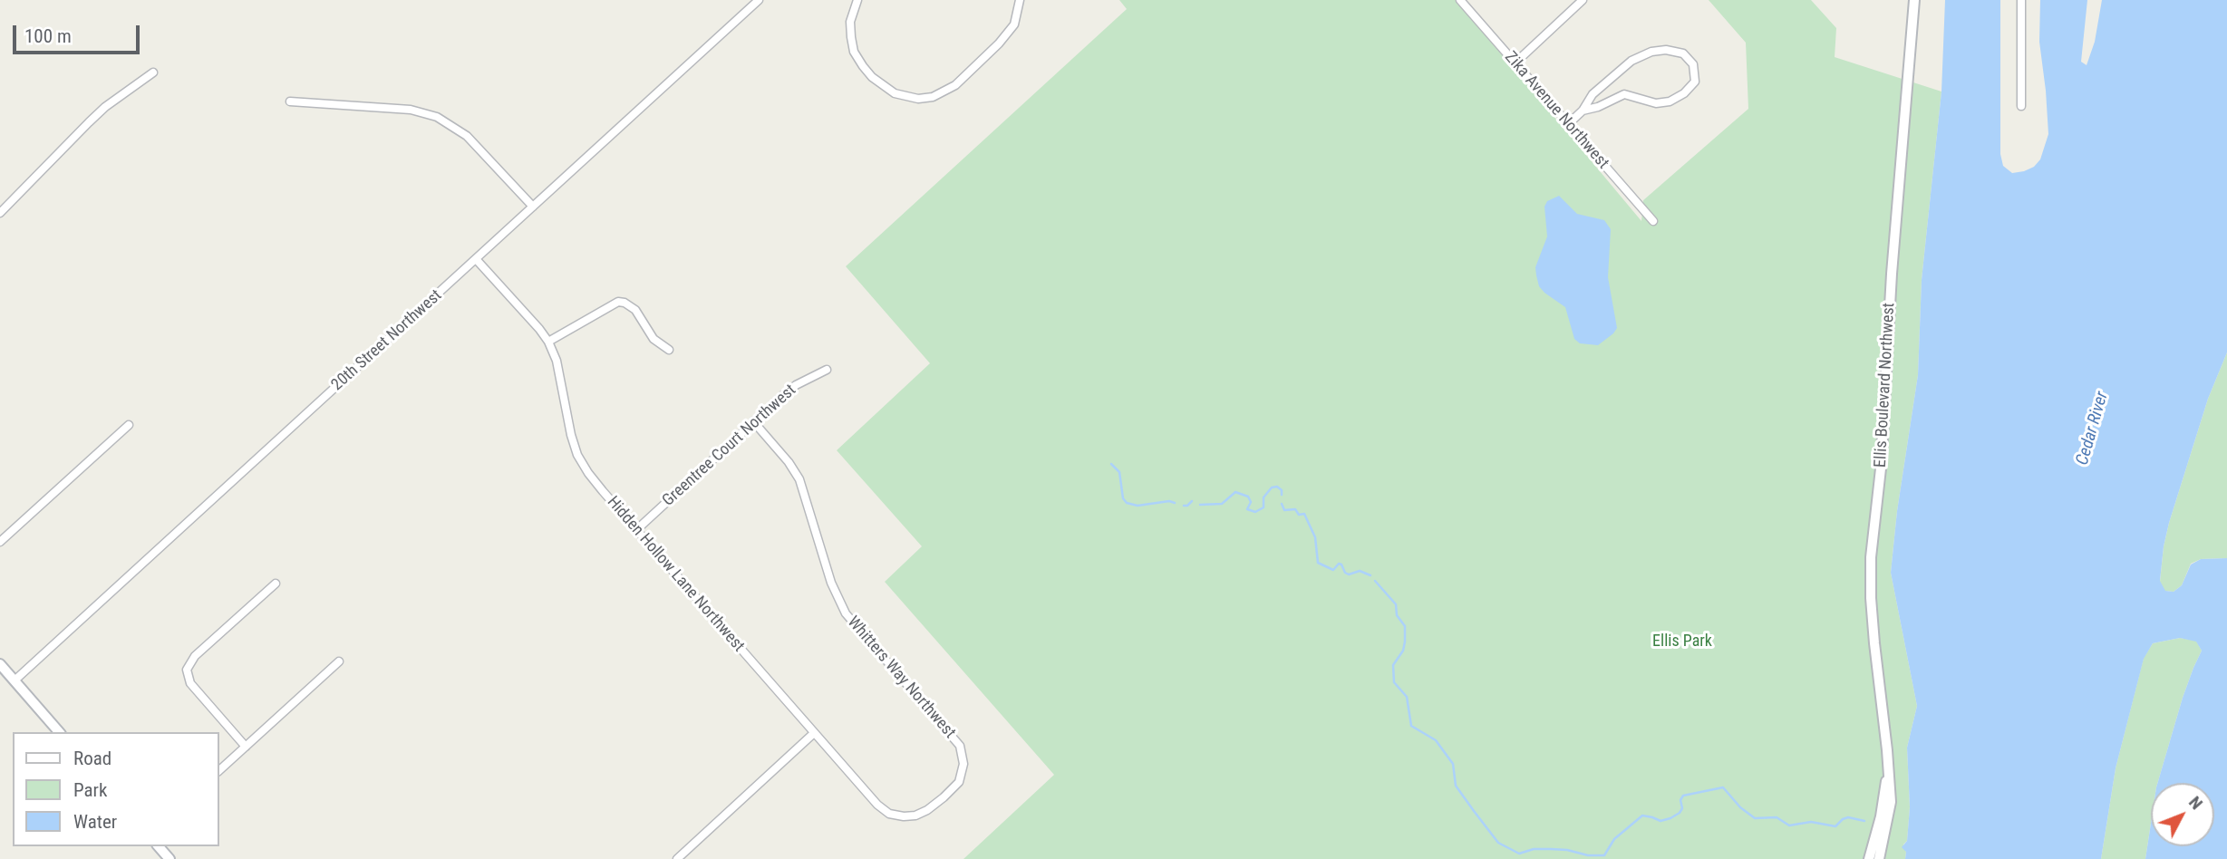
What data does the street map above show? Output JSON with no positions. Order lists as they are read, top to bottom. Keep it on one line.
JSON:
{"streets":{"street":["Zika Avenue Northwest","20th Street Northwest","Ellis Boulevard Northwest","Greentree Court Northwest","Hidden Hollow Lane Northwest","Whitters Way Northwest"]},"crossings":[["20th Street Northwest","Hidden Hollow Lane Northwest"],["Greentree Court Northwest","Hidden Hollow Lane Northwest"],["Greentree Court Northwest","Whitters Way Northwest"],["Hidden Hollow Lane Northwest","Whitters Way Northwest"]],"water":["Cedar River"],"parks":["Ellis Park"],"legend":["Road","Park","Water"],"scale_bar":"100 m","north":"top right"}
